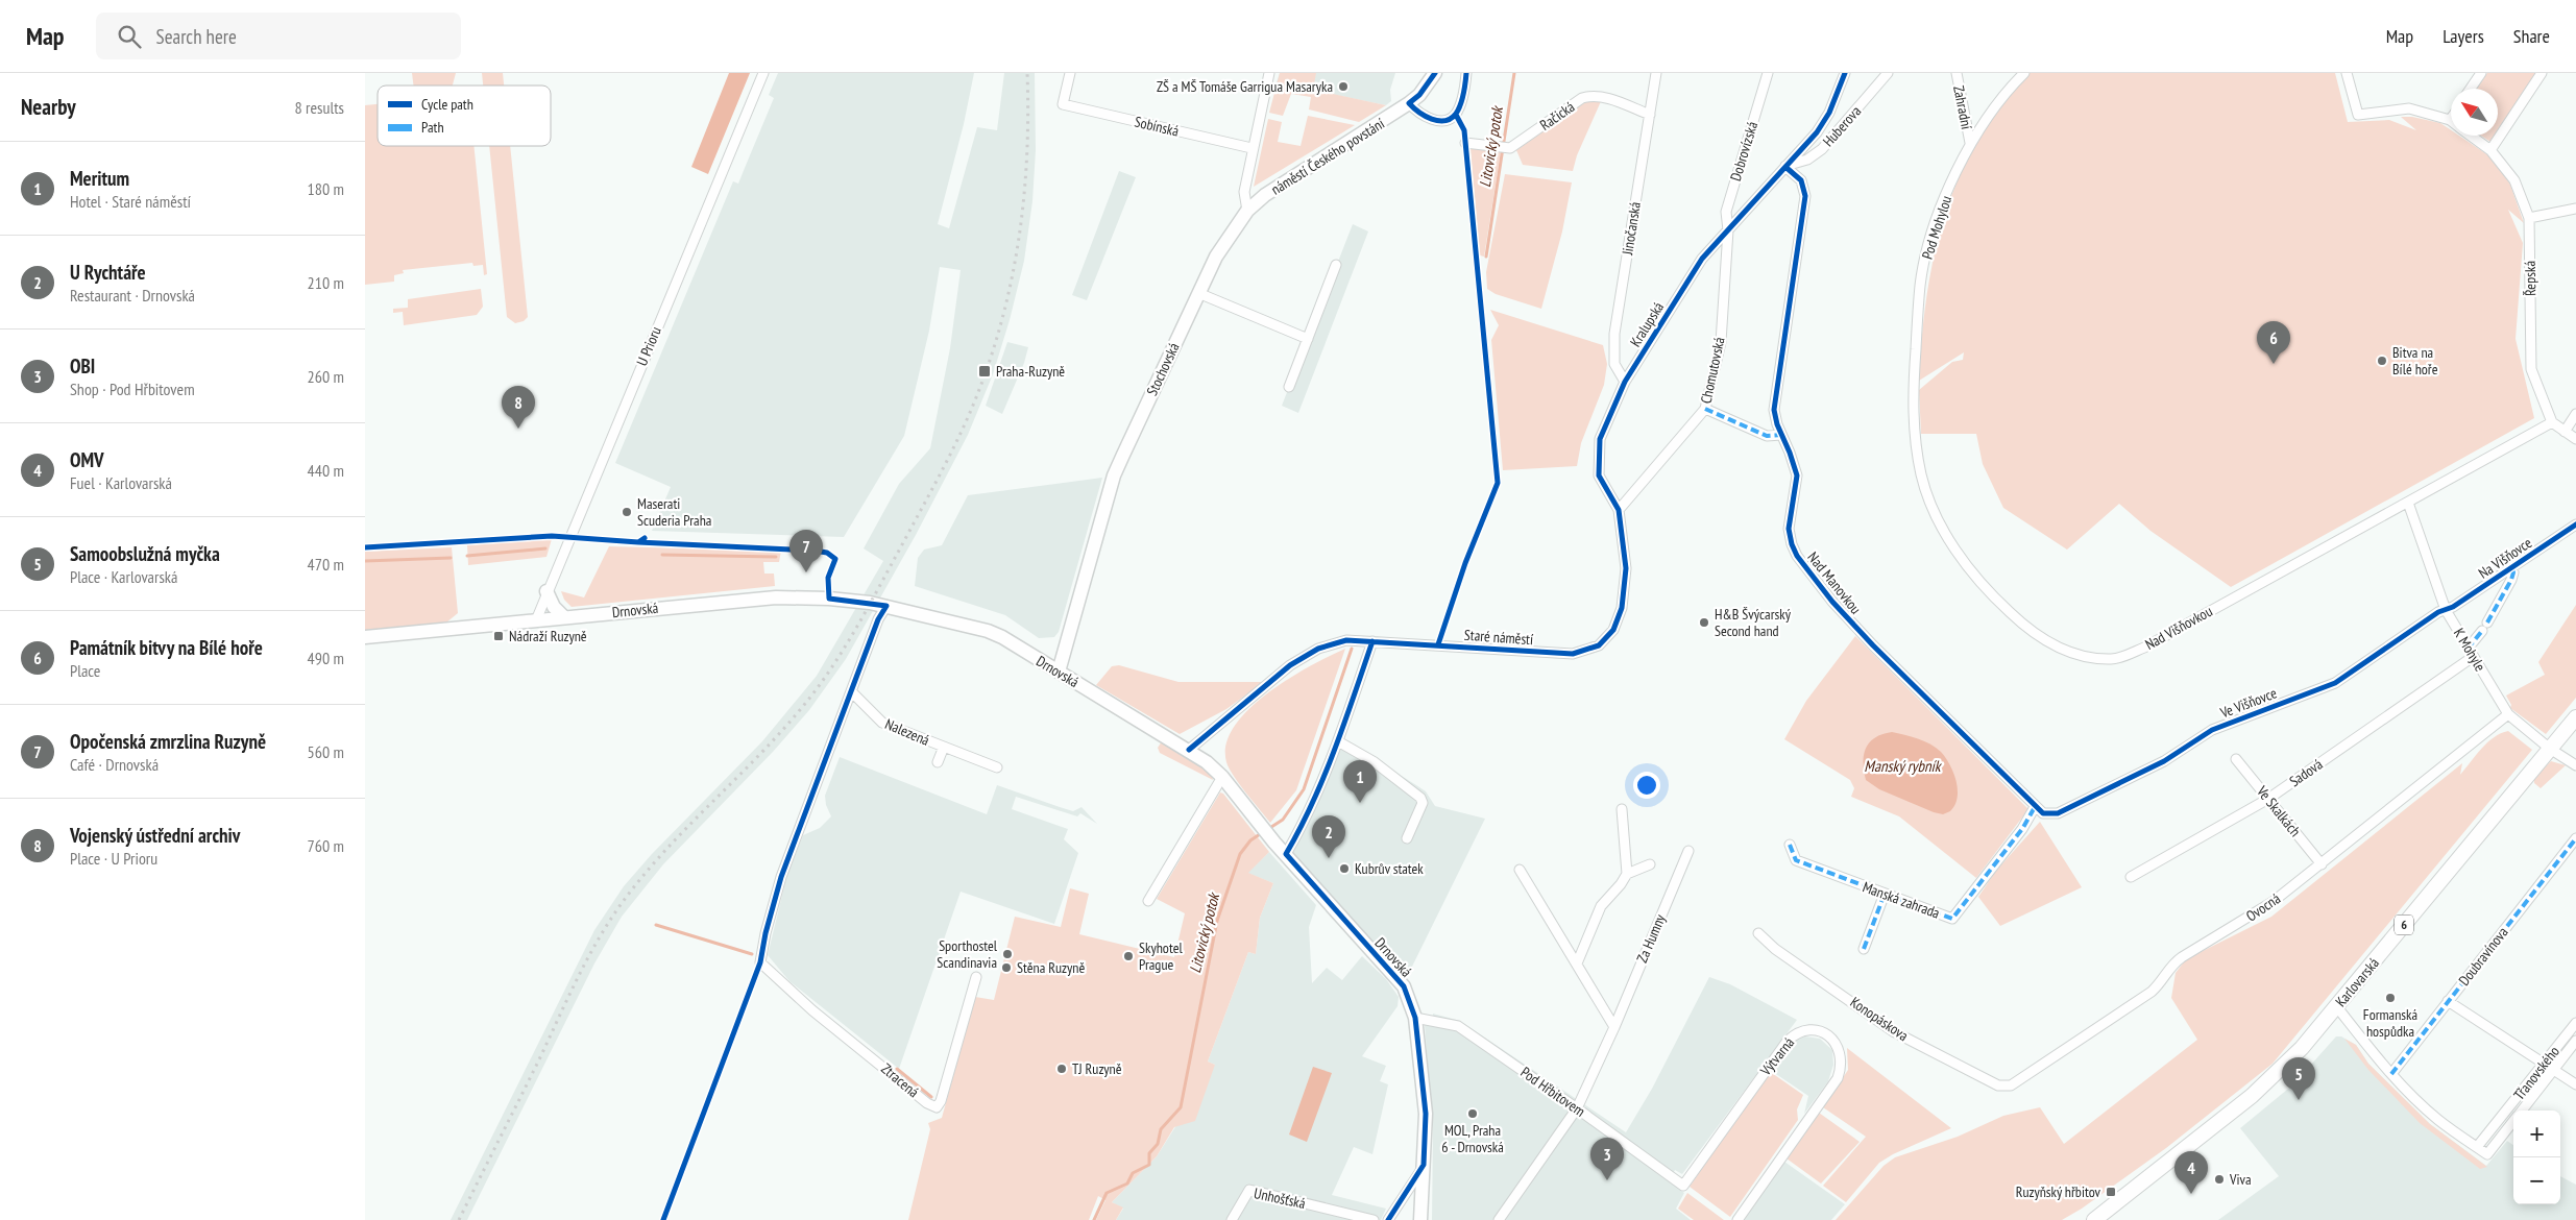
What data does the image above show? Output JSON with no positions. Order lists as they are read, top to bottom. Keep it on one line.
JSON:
{"streets":{"main road":["náměstí Českého povstání","Stochovská","Drnovská","6","Karlovarská"],"street":["Zahradní","Račická","Sobínská","Huberova","Dobrovízská","Pod Mohylou","Jinočanská","Řepská","Kralupská","U Prioru","Chomutovská","Na Višňovce","Nad Manovkou","Nad Višňovkou","Staré náměstí","K Mohyle","Ve Višňovce","Nalezená","Sadová","Ve Skalkách","Manská zahrada","Ovocná","Za Humny","Doubravínova","Konopáskova","Výtvarná","Třanovského","Ztracená","Pod Hřbitovem","Unhošťská"]},"crossings":[["Zahradní","Pod Mohylou"],["Račická","Jinočanská"],["Huberova","Kralupská"],["Huberova","Nad Manovkou"],["Dobrovízská","Kralupská"],["Dobrovízská","Chomutovská"],["náměstí Českého povstání","Stochovská"],["Pod Mohylou","Nad Višňovkou"],["Jinočanská","Kralupská"],["Řepská","Nad Višňovkou"],["Kralupská","Chomutovská"],["Kralupská","Nad Manovkou"],["Kralupská","Staré náměstí"],["U Prioru","Drnovská"],["Stochovská","Drnovská"],["Na Višňovce","K Mohyle"],["Na Višňovce","Ve Višňovce"],["Nad Manovkou","Ve Višňovce"],["Nad Manovkou","Manská zahrada"],["Drnovská","Staré náměstí"],["Drnovská","Pod Hřbitovem"],["Nad Višňovkou","K Mohyle"],["K Mohyle","Ve Višňovce"],["K Mohyle","Sadová"],["K Mohyle","Ovocná"],["K Mohyle","Karlovarská"],["Nalezená","Ztracená"],["Sadová","Ve Skalkách"],["Ve Skalkách","Ovocná"],["Ovocná","Konopáskova"],["Za Humny","Pod Hřbitovem"],["Výtvarná","Pod Hřbitovem"]],"water":["Litovický potok","Manský rybník"],"places":{"other":["ZŠ a MŠ Tomáše Garrigua Masaryka","Bitva na Bílé hoře","Maserati Scuderia Praha","H&B Švýcarský Second hand","Kubrův statek","Sporthostel Scandinavia","Skyhotel Prague","Stěna Ruzyně","Formanská hospůdka","TJ Ruzyně","MOL, Praha 6 - Drnovská","Viva"],"transit":["Praha-Ruzyně","Nádraží Ruzyně","Ruzyňský hřbitov"]},"legend":["Cycle path","Path"],"north":"top left","page":{"header":"Map","search":"Search here","nav":["Map","Layers","Share"],"heading":["Nearby","8 results"],"list":[{"mark":"1","name":"Meritum","note":"Hotel · Staré náměstí","value":"180 m"},{"mark":"2","name":"U Rychtáře","note":"Restaurant · Drnovská","value":"210 m"},{"mark":"3","name":"OBI","note":"Shop · Pod Hřbitovem","value":"260 m"},{"mark":"4","name":"OMV","note":"Fuel · Karlovarská","value":"440 m"},{"mark":"5","name":"Samoobslužná myčka","note":"Place · Karlovarská","value":"470 m"},{"mark":"6","name":"Památník bitvy na Bílé hoře","note":"Place","value":"490 m"},{"mark":"7","name":"Opočenská zmrzlina Ruzyně","note":"Café · Drnovská","value":"560 m"},{"mark":"8","name":"Vojenský ústřední archiv","note":"Place · U Prioru","value":"760 m"}],"pins":["6","8","7","1","2","5","3","4"],"map_buttons":["+","−"]}}
